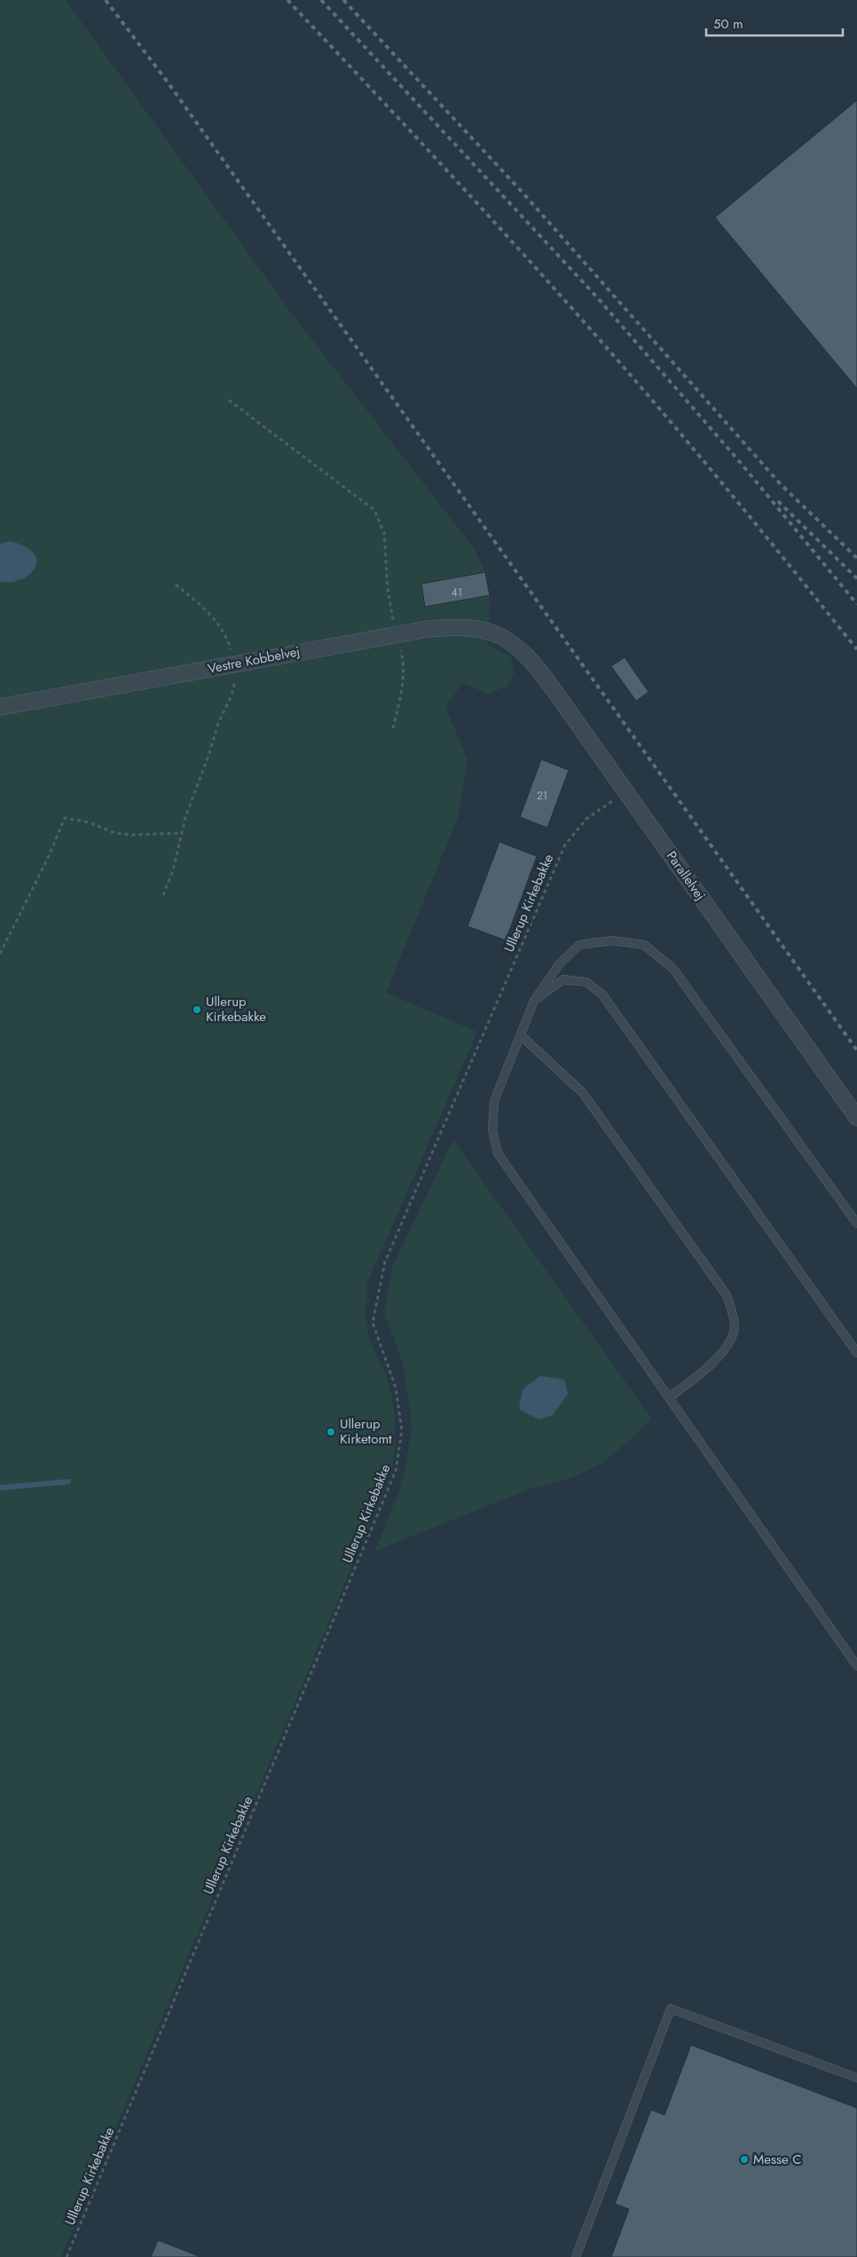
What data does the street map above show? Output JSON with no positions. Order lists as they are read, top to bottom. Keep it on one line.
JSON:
{"streets":{"street":["Vestre Kobbelvej","Parallelvej"],"path":["Ullerup Kirkebakke"]},"crossings":[["Vestre Kobbelvej","Parallelvej"],["Parallelvej","Ullerup Kirkebakke"]],"places":["Ullerup Kirkebakke","Ullerup Kirketomt","Messe C"],"house_numbers":["41","21"],"scale_bar":"50 m"}
